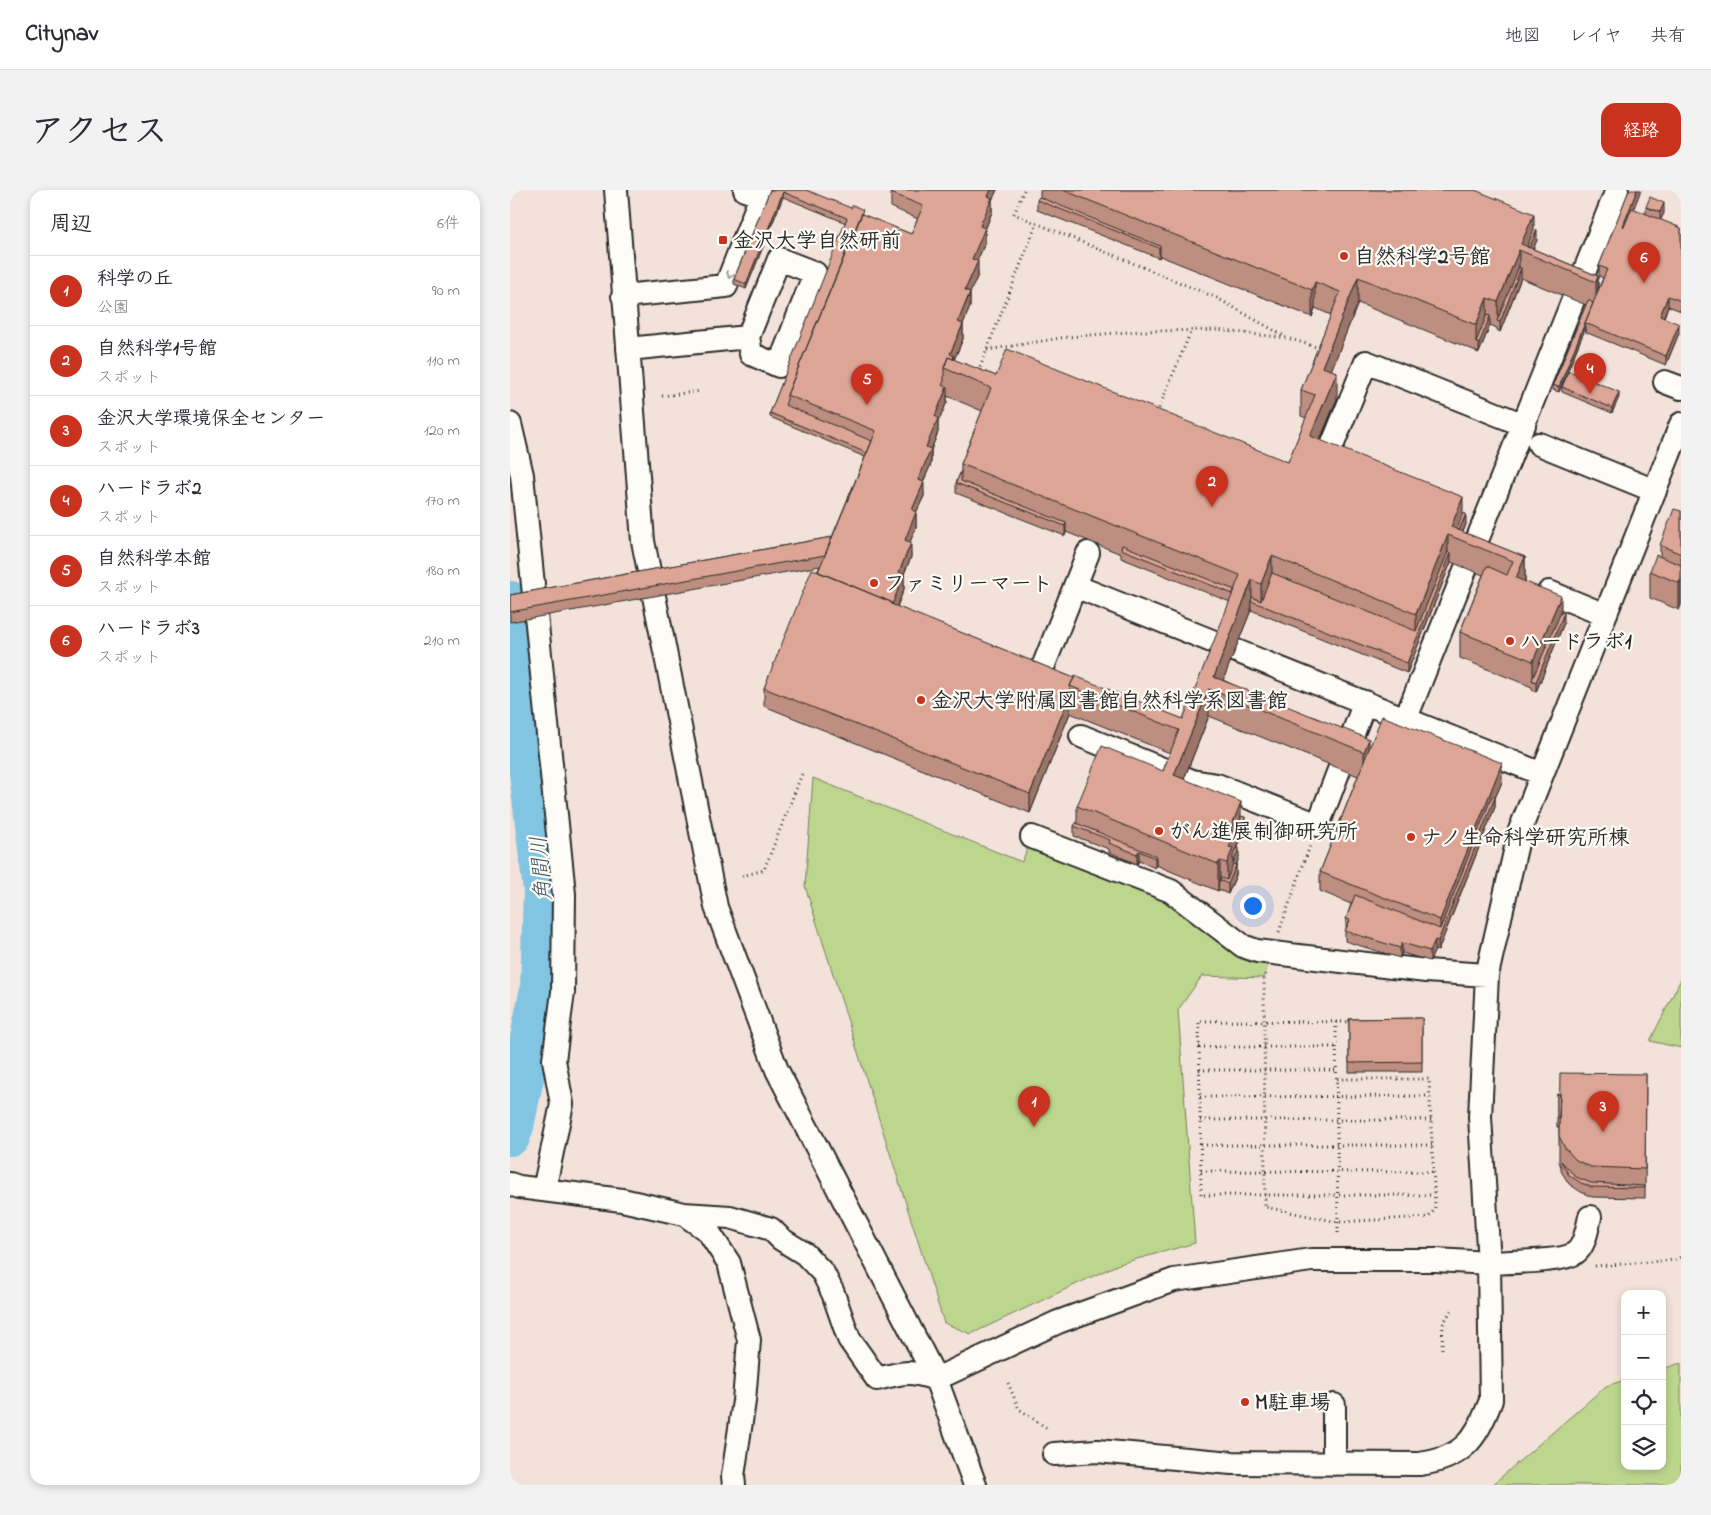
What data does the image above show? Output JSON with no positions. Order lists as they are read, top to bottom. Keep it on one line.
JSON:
{"water":["角間川"],"places":{"transit":["金沢大学自然研前"],"other":["自然科学2号館","ファミリーマート","ハードラボ1","金沢大学附属図書館自然科学系図書館","がん進展制御研究所","ナノ生命科学研究所棟","M駐車場"]},"page":{"header":"Citynav","nav":["地図","レイヤ","共有"],"title":"アクセス","buttons":"経路","heading":["周辺","6件"],"pins":["6","4","5","2","1","3"],"list":[{"mark":"1","name":"科学の丘","note":"公園","value":"90 m"},{"mark":"2","name":"自然科学1号館","note":"スポット","value":"110 m"},{"mark":"3","name":"金沢大学環境保全センター","note":"スポット","value":"120 m"},{"mark":"4","name":"ハードラボ2","note":"スポット","value":"170 m"},{"mark":"5","name":"自然科学本館","note":"スポット","value":"180 m"},{"mark":"6","name":"ハードラボ3","note":"スポット","value":"210 m"}],"map_buttons":["+","−"]}}
